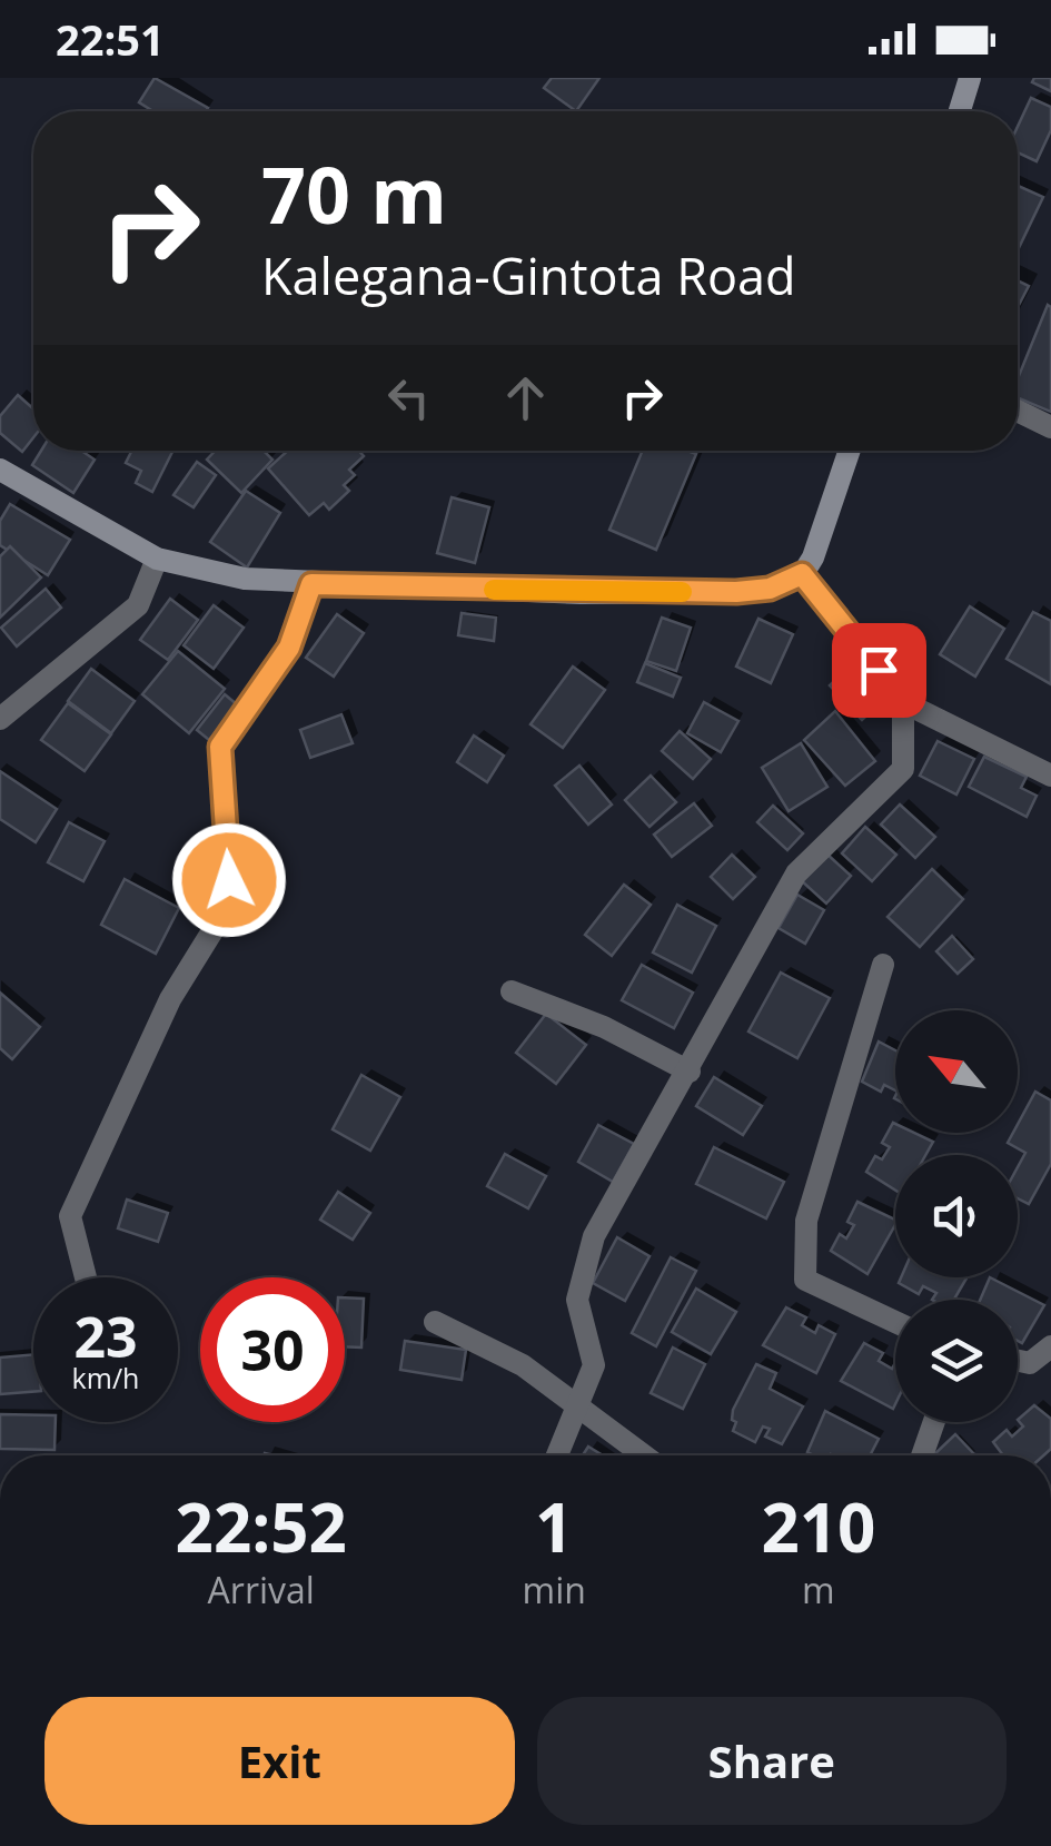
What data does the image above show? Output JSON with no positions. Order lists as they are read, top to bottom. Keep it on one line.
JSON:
{"north":"top left","page":{"status":"22:51","turn":["70 m","Kalegana-Gintota Road"],"speed":"23 km/h","limit":"30","eta":["22:52","Arrival","1","min","210","m"],"buttons":["Exit","Share"]}}
